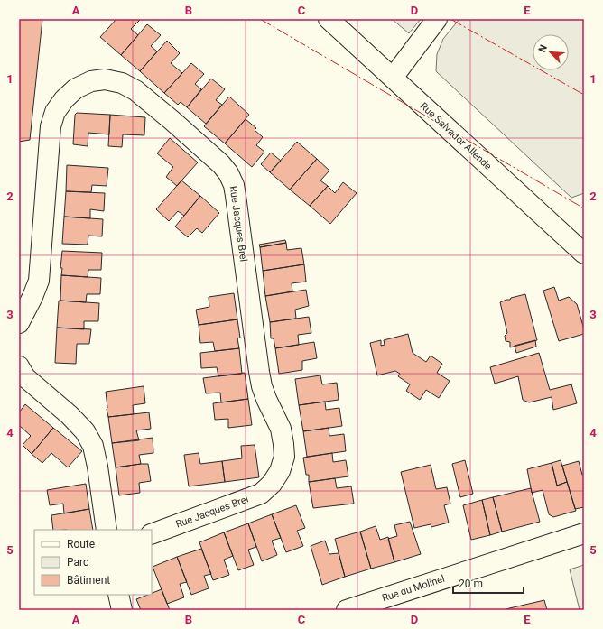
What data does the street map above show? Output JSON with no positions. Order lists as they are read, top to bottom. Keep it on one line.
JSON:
{"streets":{"street":["Rue Salvador Allende","Rue Jacques Brel","Rue du Molinel"]},"legend":["Route","Parc","Bâtiment"],"scale_bar":"20 m","north":"top left","grid":{"columns":["A","B","C","D","E"],"rows":["1","2","3","4","5"]}}
